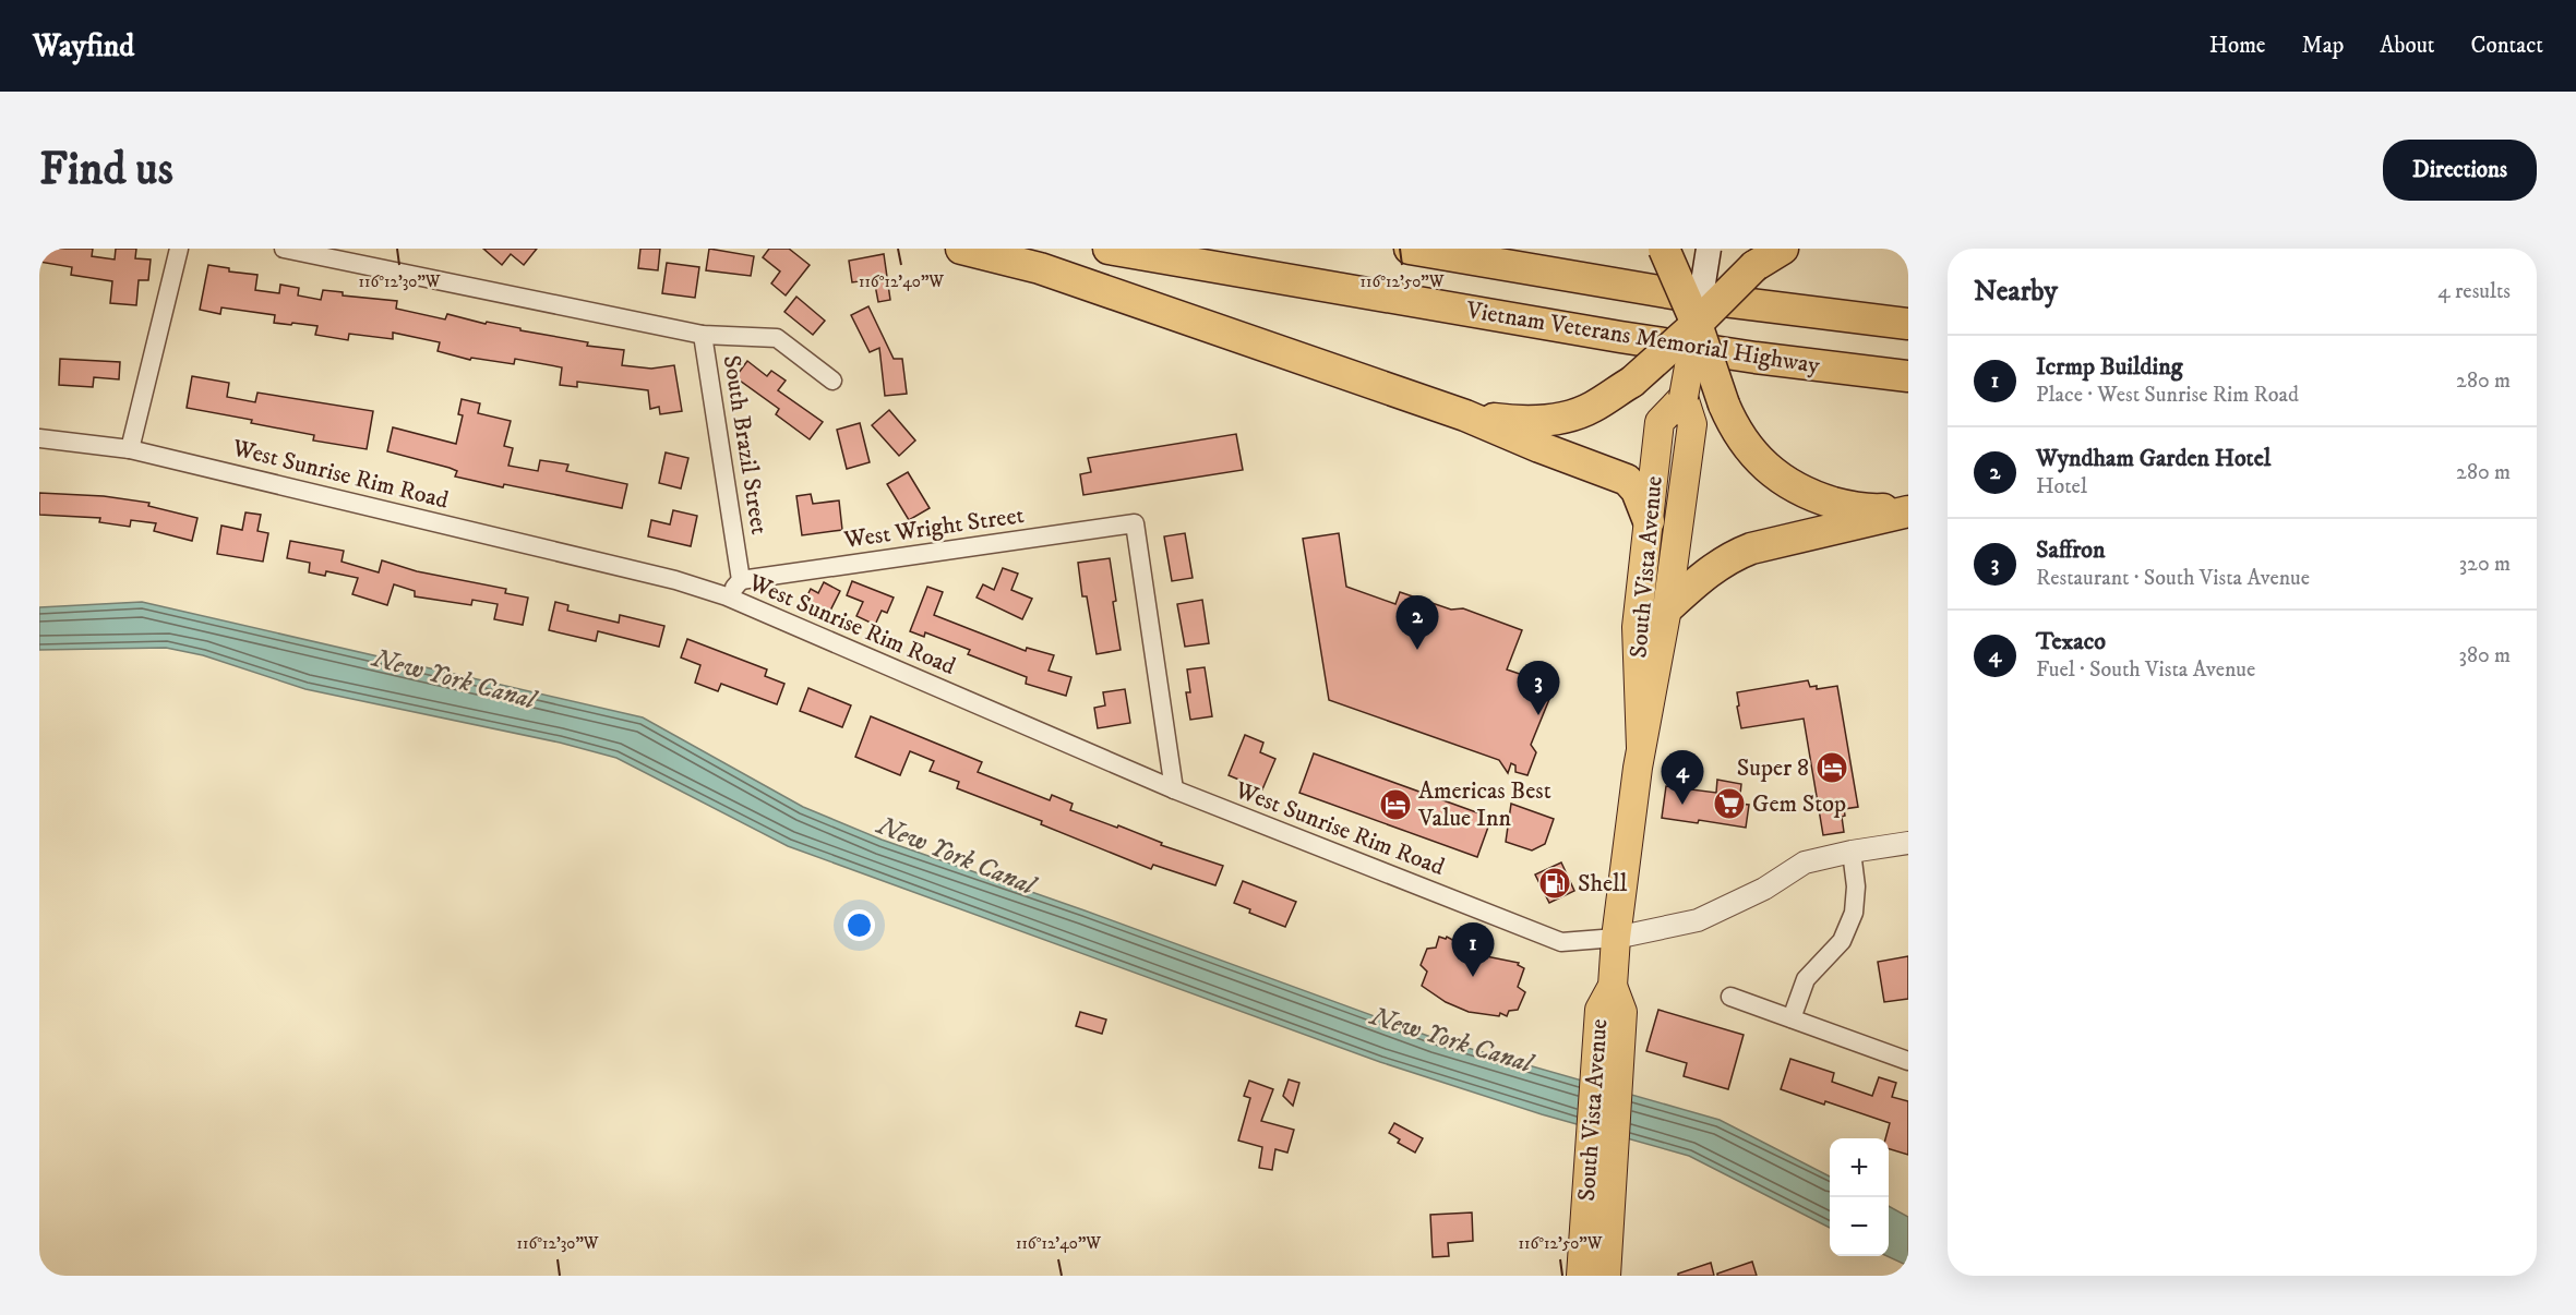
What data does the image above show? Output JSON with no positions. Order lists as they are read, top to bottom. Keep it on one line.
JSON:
{"streets":{"highway":["Vietnam Veterans Memorial Highway"],"main road":["South Vista Avenue"],"street":["South Brazil Street","West Sunrise Rim Road","West Wright Street"]},"crossings":[["South Brazil Street","West Wright Street"],["West Sunrise Rim Road","West Wright Street"],["West Sunrise Rim Road","South Vista Avenue"]],"water":["New York Canal"],"places":{"hotel":["Super 8","Americas Best Value Inn"],"supermarket":["Gem Stop"],"fuel station":["Shell"]},"page":{"header":"Wayfind","nav":["Home","Map","About","Contact"],"buttons":"Directions","title":"Find us","heading":["Nearby","4 results"],"list":[{"mark":"1","name":"Icrmp Building","note":"Place · West Sunrise Rim Road","value":"280 m"},{"mark":"2","name":"Wyndham Garden Hotel","note":"Hotel","value":"280 m"},{"mark":"3","name":"Saffron","note":"Restaurant · South Vista Avenue","value":"320 m"},{"mark":"4","name":"Texaco","note":"Fuel · South Vista Avenue","value":"380 m"}],"pins":["2","3","4","1"],"map_buttons":["+","−"]},"coordinates":["116°12'30\"W","116°12'40\"W","116°12'50\"W"]}
